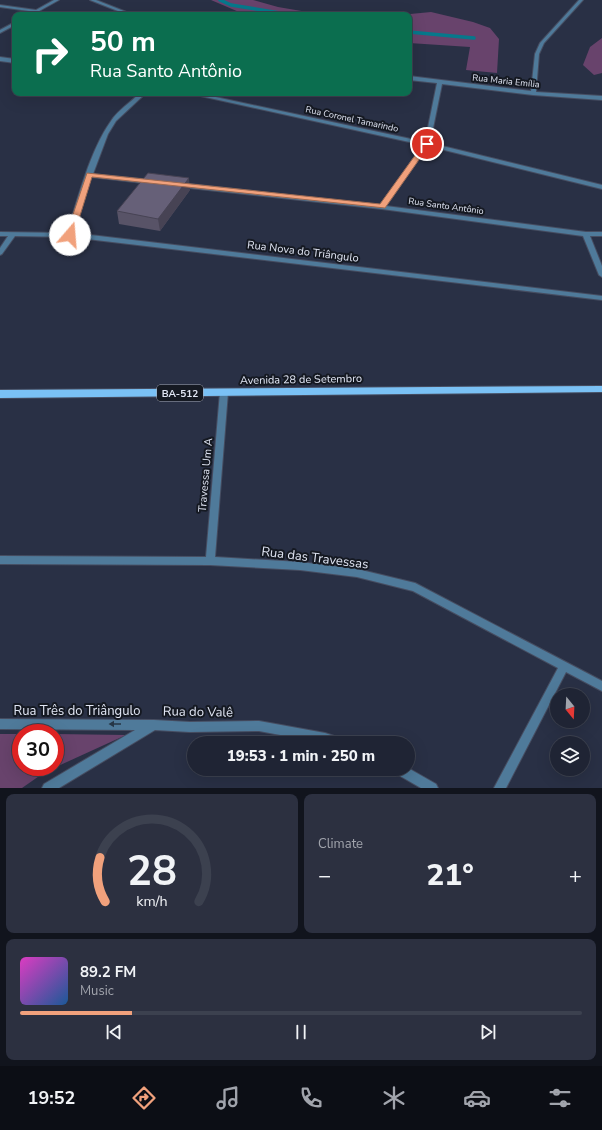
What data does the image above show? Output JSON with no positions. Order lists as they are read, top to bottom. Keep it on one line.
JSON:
{"streets":{"main road":["Avenida 28 de Setembro","BA-512"],"street":["Rua Maria Emília","Rua Coronel Tamarindo","Rua Santo Antônio","Rua Nova do Triângulo","Travessa Um A","Rua das Travessas","Rua Três do Triângulo","Rua do Valê"]},"crossings":[["Avenida 28 de Setembro","Travessa Um A"],["Travessa Um A","Rua das Travessas"],["Rua Três do Triângulo","Rua do Valê"]],"one_way":["Rua Três do Triângulo"],"north":"bottom","page":{"turn":["50 m","Rua Santo Antônio"],"limit":"30","trip":"19:53 · 1 min · 250 m","tile":"Climate","heat":["−","21°","+"],"song":["89.2 FM","Music"],"tabs":"19:52","gauge":["28","km/h"]}}
